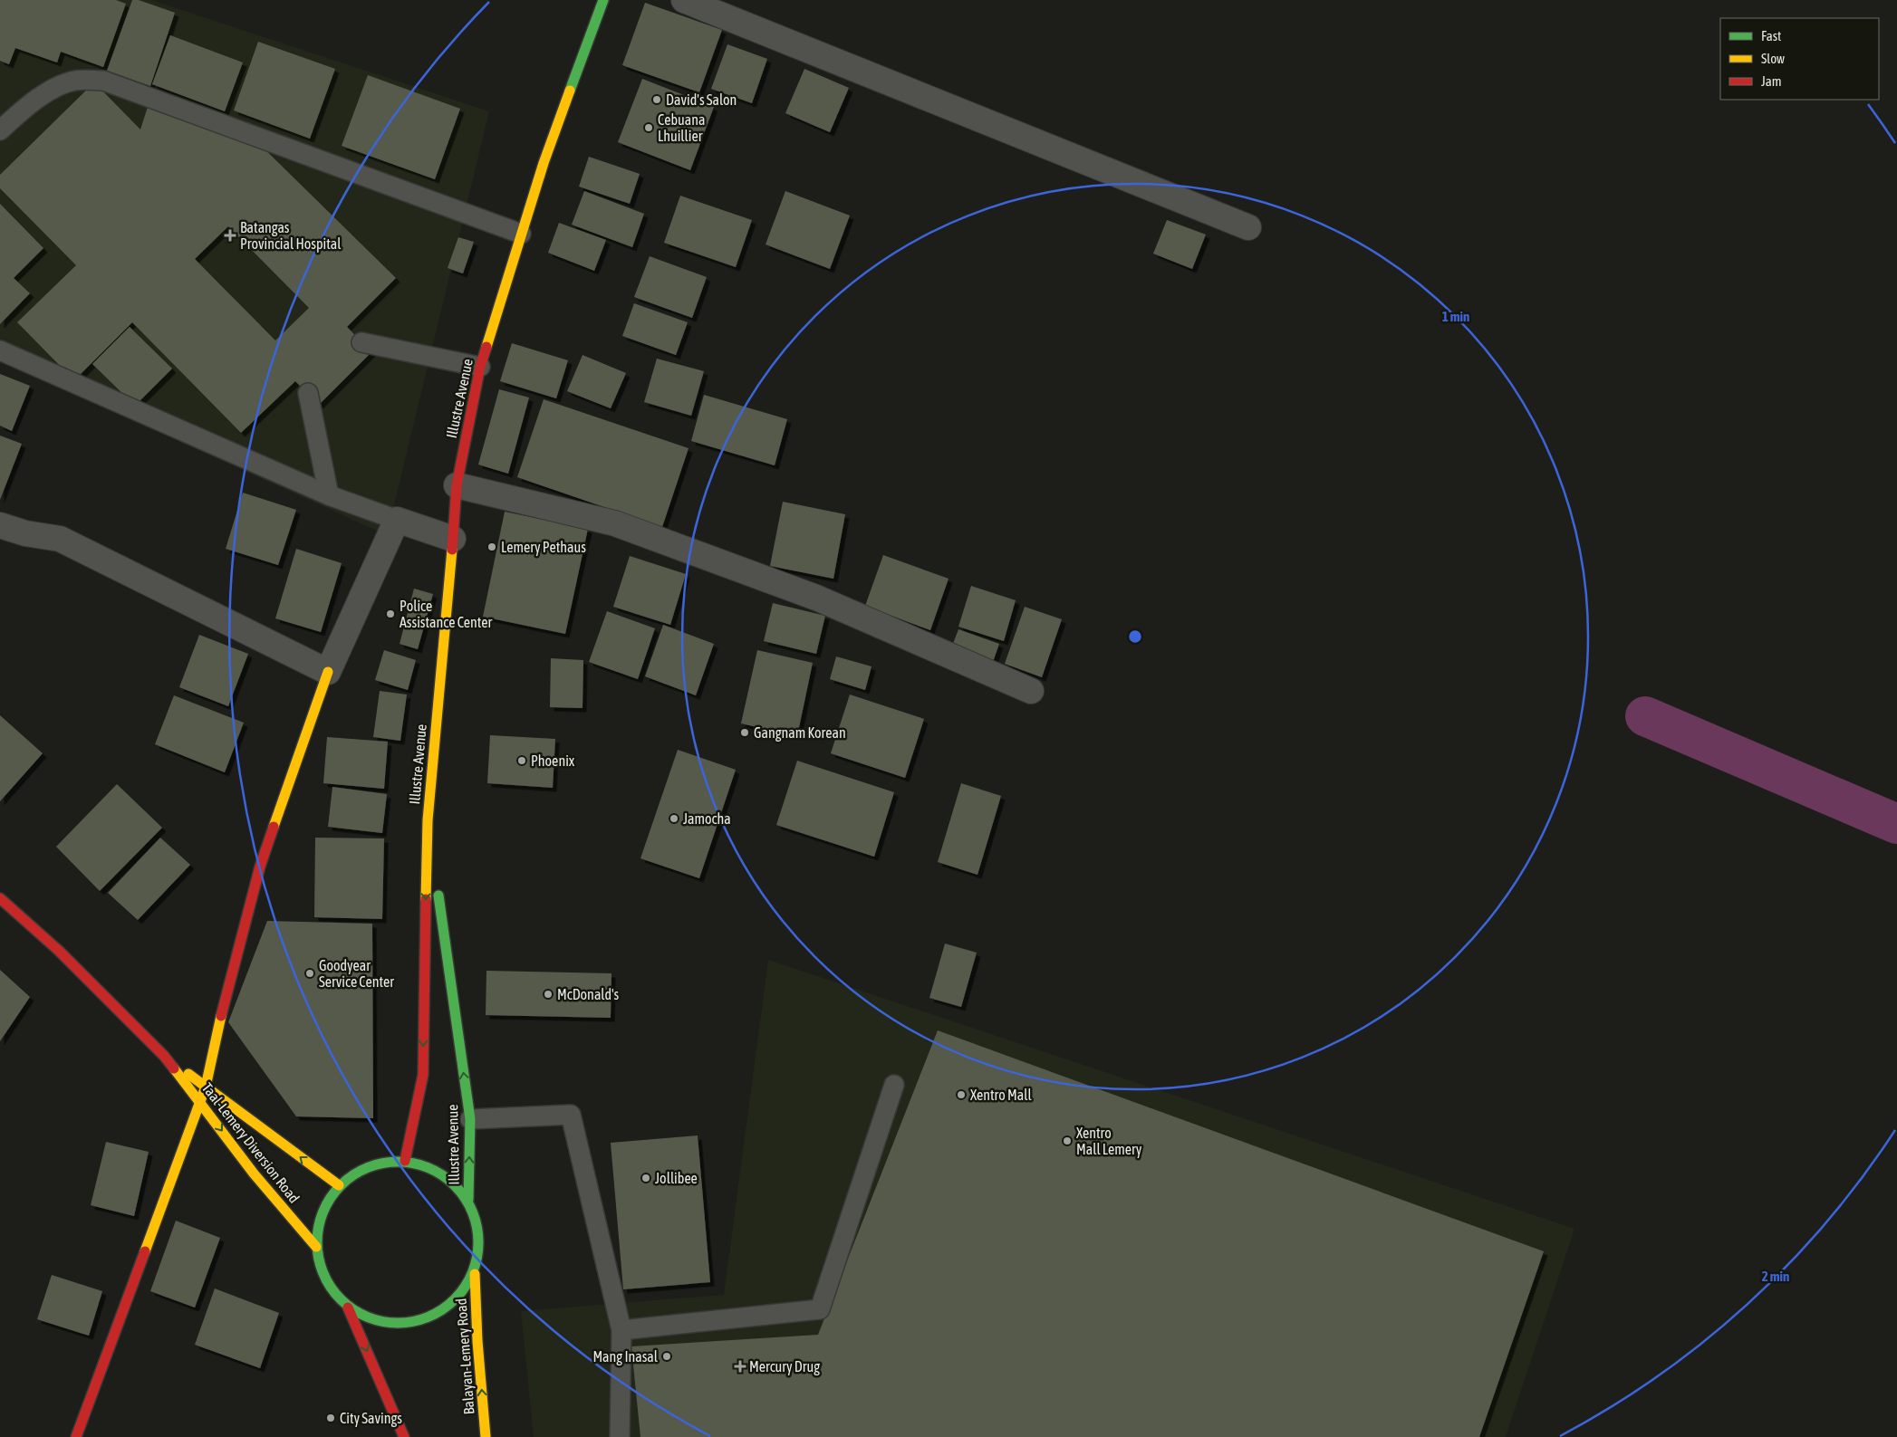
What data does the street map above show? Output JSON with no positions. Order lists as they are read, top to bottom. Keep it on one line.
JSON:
{"streets":{"main road":["Illustre Avenue","Taal-Lemery Diversion Road","Balayan-Lemery Road"]},"crossings":[["Illustre Avenue","Balayan-Lemery Road"]],"one_way":["Balayan-Lemery Road"],"places":{"other":["David's Salon","Cebuana Lhuillier","Lemery Pethaus","Police Assistance Center","Gangnam Korean","Phoenix","Jamocha","Goodyear Service Center","McDonald's","Xentro Mall","Xentro Mall Lemery","Jollibee","Mang Inasal","City Savings"],"health":["Batangas Provincial Hospital","Mercury Drug"]},"legend":["Fast","Slow","Jam"],"rings":["1 min","2 min"]}
